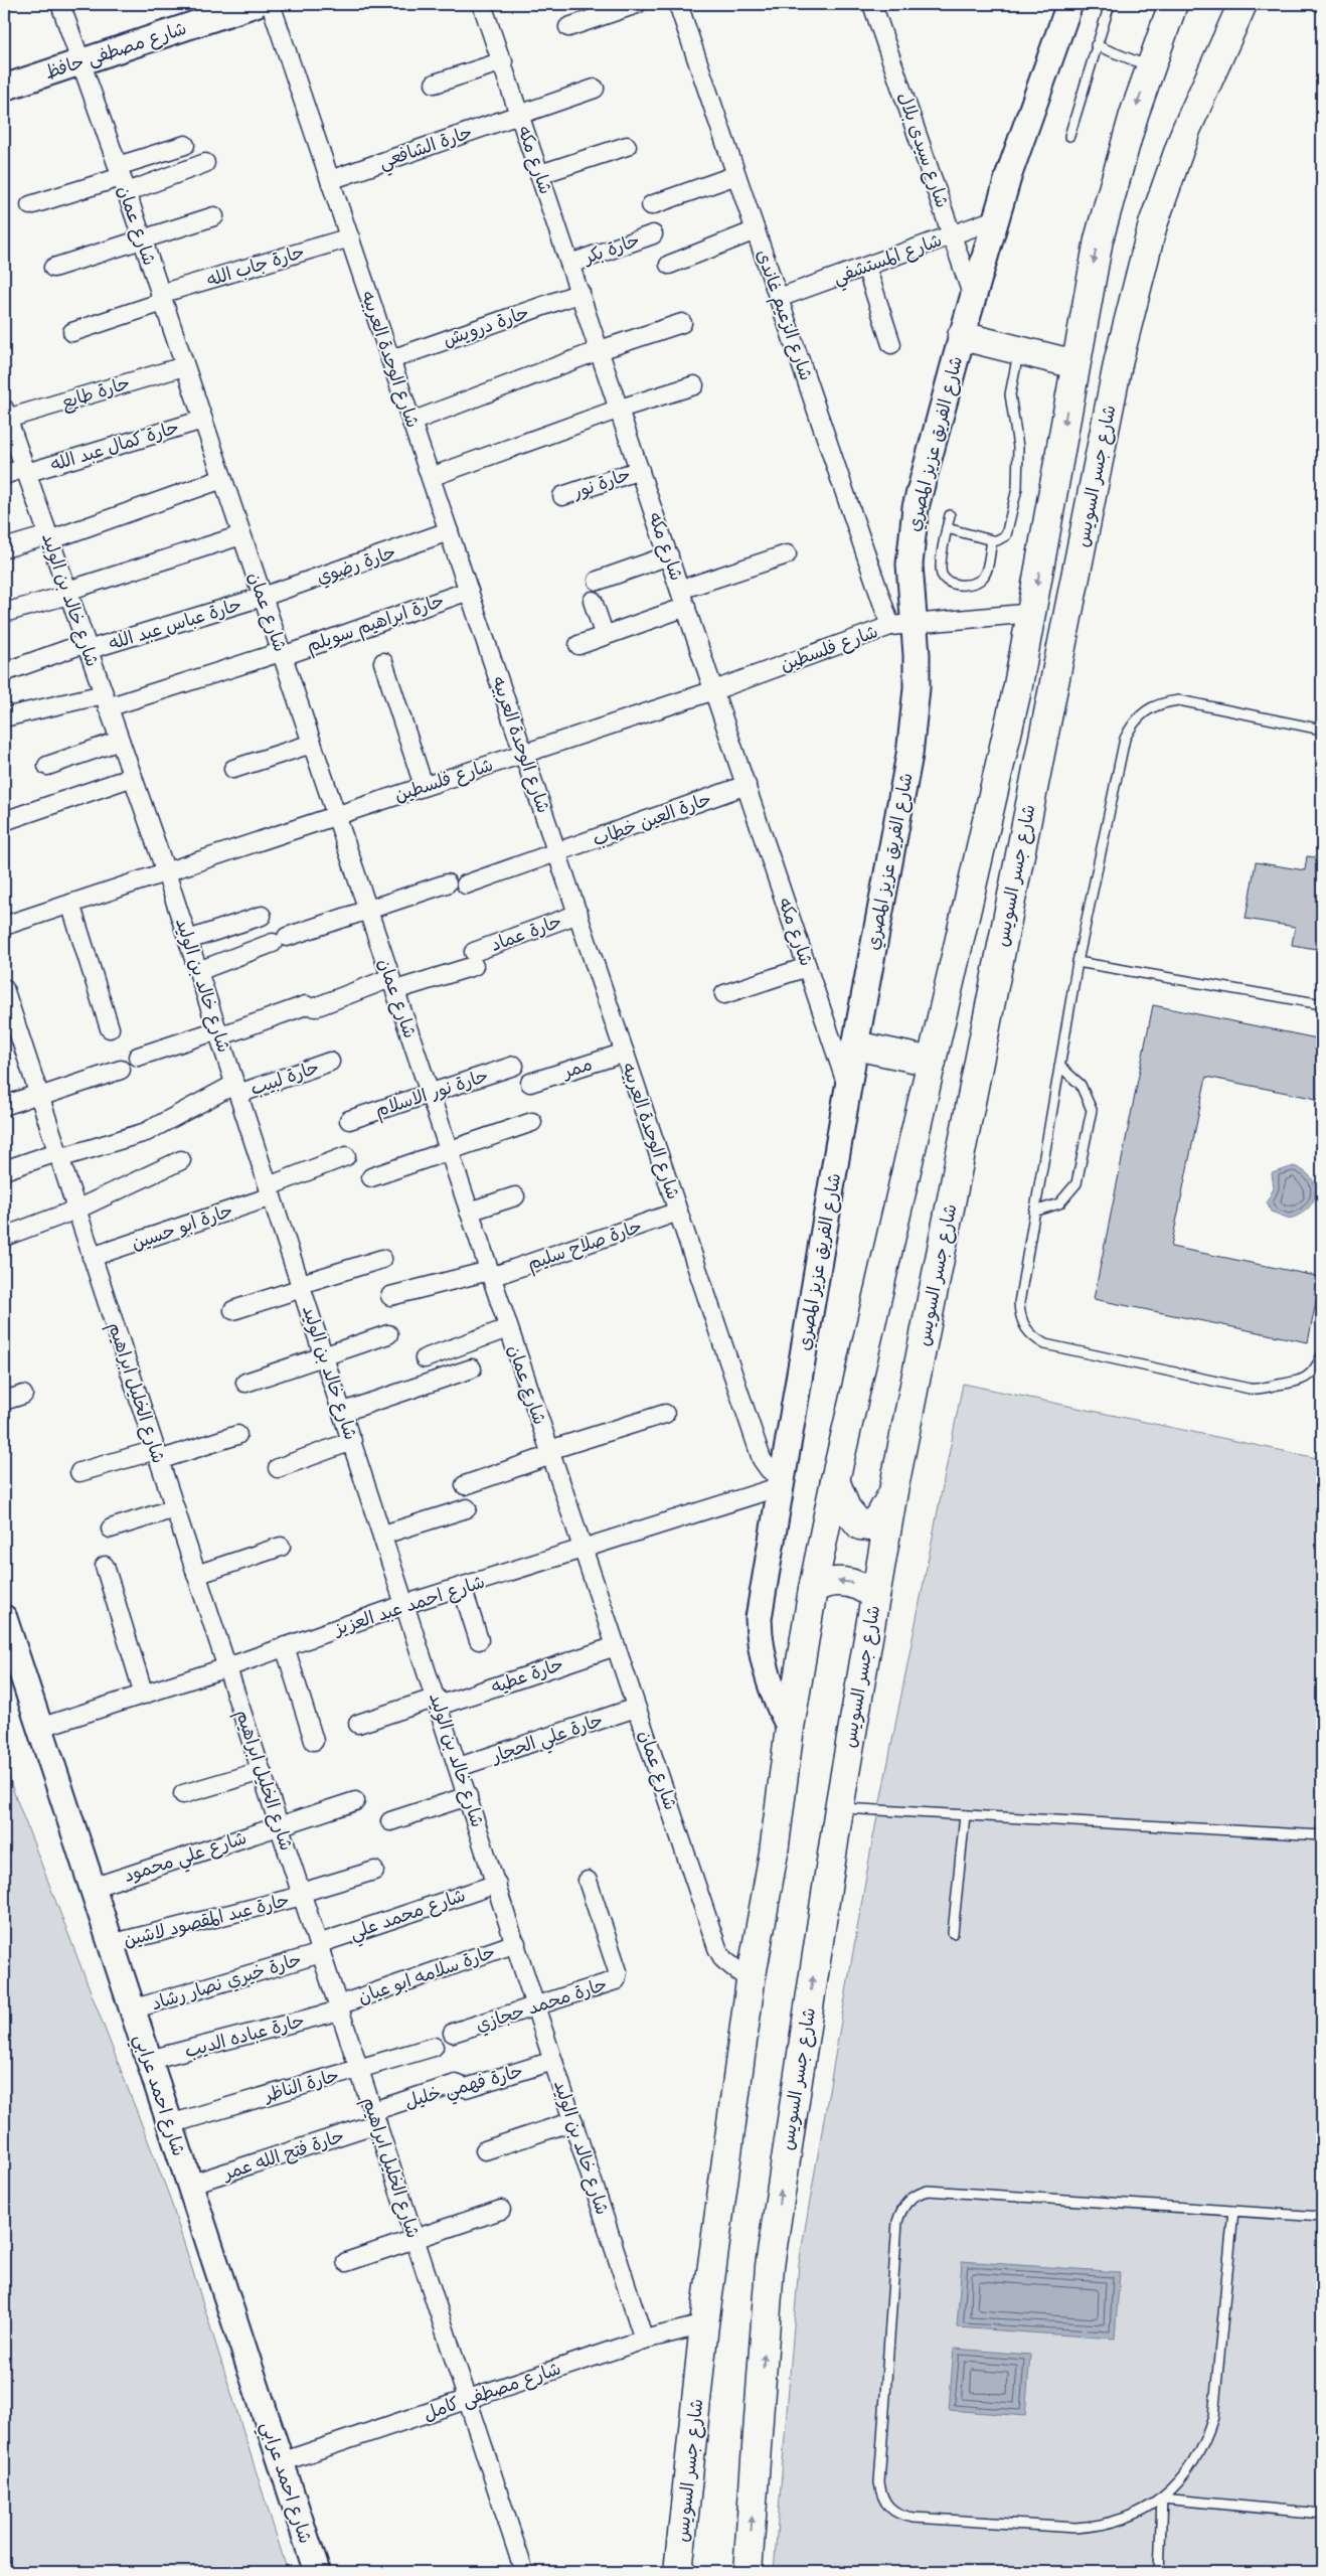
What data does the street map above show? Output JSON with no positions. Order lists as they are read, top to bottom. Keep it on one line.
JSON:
{"streets":{"main road":["شارع جسر السويس"],"street":["شارع مصطفى حافظ","حارة الشافعي","شارع سيدى بلال","شارع مكه","شارع عمان","حارة بكر","شارع المستشفي","حارة جاب الله","شارع الزعيم غاندى","حارة درويش","شارع الوحدة العربيه","حارة طايع","شارع الفريق عزيز المصري","حارة كمال عبد الله","حارة نور","حارة رضوي","شارع خالد بن الوليد","حارة ابراهيم سويلم","حارة عباس عبد الله","شارع فلسطين","حارة العين خطاب","حارة عماد","ممر","حارة لبيب","حارة نور الاسلام","حارة ابو حسين","حارة صلاح سليم","شارع الخليل ابراهيم","شارع احمد عبد العزيز","حارة عطيه","حارة علي الحجار","شارع علي محمود","شارع محمد علي","حارة عبد المقصود لاشين","حارة سلامه ابو عيان","حارة خيري نصار رشاد","حارة محمد حجازي","حارة عباده الديب","حارة الناظر","حارة فهمي خليل","شارع احمد عرابي","حارة فتح الله عمر","شارع مصطفى كامل"]},"crossings":[["شارع مصطفى حافظ","شارع عمان"],["حارة الشافعي","شارع مكه"],["حارة الشافعي","شارع الوحدة العربيه"],["شارع سيدى بلال","شارع المستشفي"],["شارع سيدى بلال","شارع الفريق عزيز المصري"],["شارع مكه","حارة بكر"],["شارع مكه","حارة درويش"],["شارع مكه","شارع الفريق عزيز المصري"],["شارع مكه","حارة نور"],["شارع مكه","شارع فلسطين"],["شارع مكه","حارة العين خطاب"],["شارع عمان","حارة جاب الله"],["شارع عمان","حارة طايع"],["شارع عمان","حارة كمال عبد الله"],["شارع عمان","شارع جسر السويس"],["شارع عمان","حارة رضوي"],["شارع عمان","حارة ابراهيم سويلم"],["شارع عمان","حارة عباس عبد الله"],["شارع عمان","شارع فلسطين"],["شارع عمان","حارة عماد"],["شارع عمان","حارة نور الاسلام"],["شارع عمان","حارة صلاح سليم"],["شارع عمان","شارع احمد عبد العزيز"],["شارع عمان","حارة عطيه"],["شارع عمان","حارة علي الحجار"],["شارع المستشفي","شارع الزعيم غاندى"],["شارع المستشفي","شارع الفريق عزيز المصري"],["حارة جاب الله","شارع الوحدة العربيه"],["شارع الزعيم غاندى","شارع الفريق عزيز المصري"],["شارع الزعيم غاندى","شارع فلسطين"],["حارة درويش","شارع الوحدة العربيه"],["شارع الوحدة العربيه","شارع الفريق عزيز المصري"],["شارع الوحدة العربيه","حارة رضوي"],["شارع الوحدة العربيه","حارة ابراهيم سويلم"],["شارع الوحدة العربيه","شارع فلسطين"],["شارع الوحدة العربيه","حارة العين خطاب"],["شارع الوحدة العربيه","حارة عماد"],["شارع الوحدة العربيه","ممر"],["شارع الوحدة العربيه","حارة صلاح سليم"],["شارع الوحدة العربيه","شارع احمد عبد العزيز"],["حارة طايع","شارع خالد بن الوليد"],["شارع الفريق عزيز المصري","شارع جسر السويس"],["شارع الفريق عزيز المصري","شارع فلسطين"],["شارع الفريق عزيز المصري","شارع احمد عبد العزيز"],["حارة كمال عبد الله","شارع خالد بن الوليد"],["شارع جسر السويس","شارع فلسطين"],["شارع جسر السويس","شارع مصطفى كامل"],["حارة رضوي","حارة عباس عبد الله"],["شارع خالد بن الوليد","حارة ابراهيم سويلم"],["شارع خالد بن الوليد","حارة عباس عبد الله"],["شارع خالد بن الوليد","شارع فلسطين"],["شارع خالد بن الوليد","حارة عماد"],["شارع خالد بن الوليد","حارة لبيب"],["شارع خالد بن الوليد","حارة ابو حسين"],["شارع خالد بن الوليد","شارع احمد عبد العزيز"],["شارع خالد بن الوليد","حارة عطيه"],["شارع خالد بن الوليد","حارة علي الحجار"],["شارع خالد بن الوليد","شارع محمد علي"],["شارع خالد بن الوليد","حارة سلامه ابو عيان"],["شارع خالد بن الوليد","حارة محمد حجازي"],["شارع خالد بن الوليد","حارة فهمي خليل"],["شارع خالد بن الوليد","شارع مصطفى كامل"],["حارة لبيب","شارع الخليل ابراهيم"],["حارة ابو حسين","شارع الخليل ابراهيم"],["شارع الخليل ابراهيم","شارع احمد عبد العزيز"],["شارع الخليل ابراهيم","شارع علي محمود"],["شارع الخليل ابراهيم","شارع محمد علي"],["شارع الخليل ابراهيم","حارة عبد المقصود لاشين"],["شارع الخليل ابراهيم","حارة سلامه ابو عيان"],["شارع الخليل ابراهيم","حارة خيري نصار رشاد"],["شارع الخليل ابراهيم","حارة عباده الديب"],["شارع الخليل ابراهيم","حارة الناظر"],["شارع الخليل ابراهيم","حارة فهمي خليل"],["شارع الخليل ابراهيم","حارة فتح الله عمر"],["شارع الخليل ابراهيم","شارع مصطفى كامل"],["شارع احمد عبد العزيز","شارع احمد عرابي"],["شارع علي محمود","شارع احمد عرابي"],["شارع محمد علي","حارة خيري نصار رشاد"],["حارة عبد المقصود لاشين","شارع احمد عرابي"],["حارة سلامه ابو عيان","حارة عباده الديب"],["حارة خيري نصار رشاد","شارع احمد عرابي"],["حارة عباده الديب","شارع احمد عرابي"],["حارة الناظر","شارع احمد عرابي"],["حارة فهمي خليل","حارة فتح الله عمر"],["شارع احمد عرابي","حارة فتح الله عمر"],["شارع احمد عرابي","شارع مصطفى كامل"]]}
